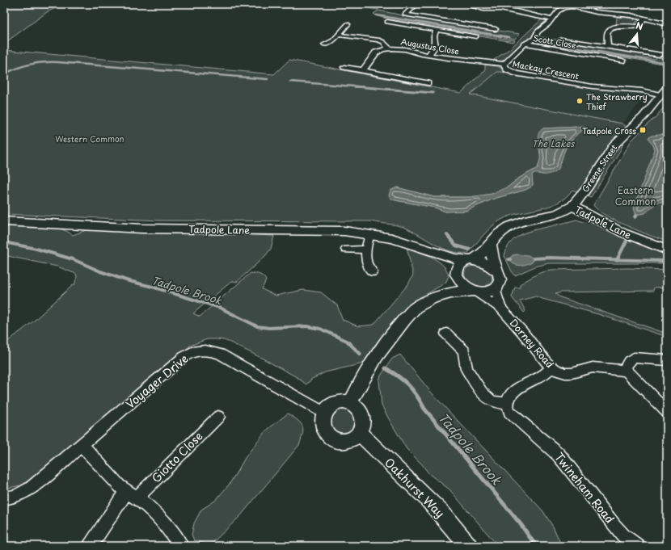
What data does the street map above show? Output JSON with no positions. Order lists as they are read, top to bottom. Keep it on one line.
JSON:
{"streets":{"street":["Scott Close","Augustus Close","Mackay Crescent","Greene Street","Tadpole Lane","Dorney Road","Voyager Drive","Giotto Close","Oakhurst Way","Twineham Road"]},"crossings":[["Scott Close","Mackay Crescent"],["Augustus Close","Mackay Crescent"],["Mackay Crescent","Greene Street"],["Greene Street","Tadpole Lane"],["Tadpole Lane","Dorney Road"],["Voyager Drive","Oakhurst Way"]],"water":["The Lakes","Tadpole Brook"],"parks":["Western Common","Eastern Common"],"places":{"other":["The Strawberry Thief"],"transit":["Tadpole Cross"]},"north":"top"}
